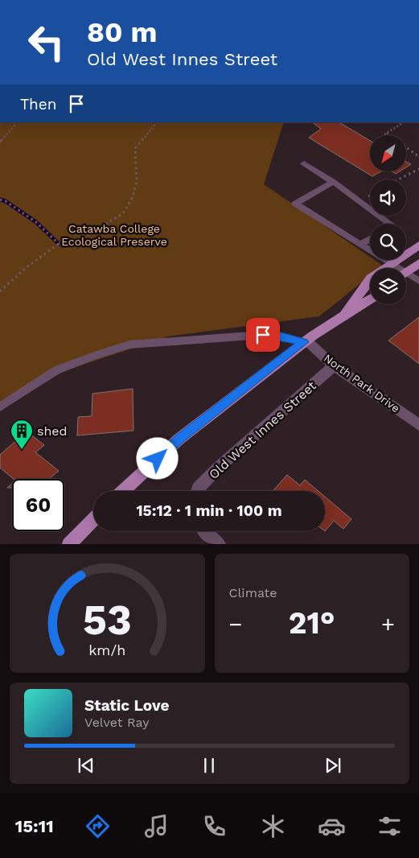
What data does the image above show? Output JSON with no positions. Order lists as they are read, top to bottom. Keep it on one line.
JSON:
{"streets":{"street":["North Park Drive","Old West Innes Street"]},"crossings":[["North Park Drive","Old West Innes Street"]],"parks":["Catawba College Ecological Preserve"],"places":{"building":["shed"]},"north":"bottom left","page":{"turn":["80 m","Old West Innes Street"],"then":"Then","limit":"60","trip":"15:12 · 1 min · 100 m","tile":"Climate","heat":["−","21°","+"],"song":["Static Love","Velvet Ray"],"tabs":"15:11","gauge":["53","km/h"]}}
